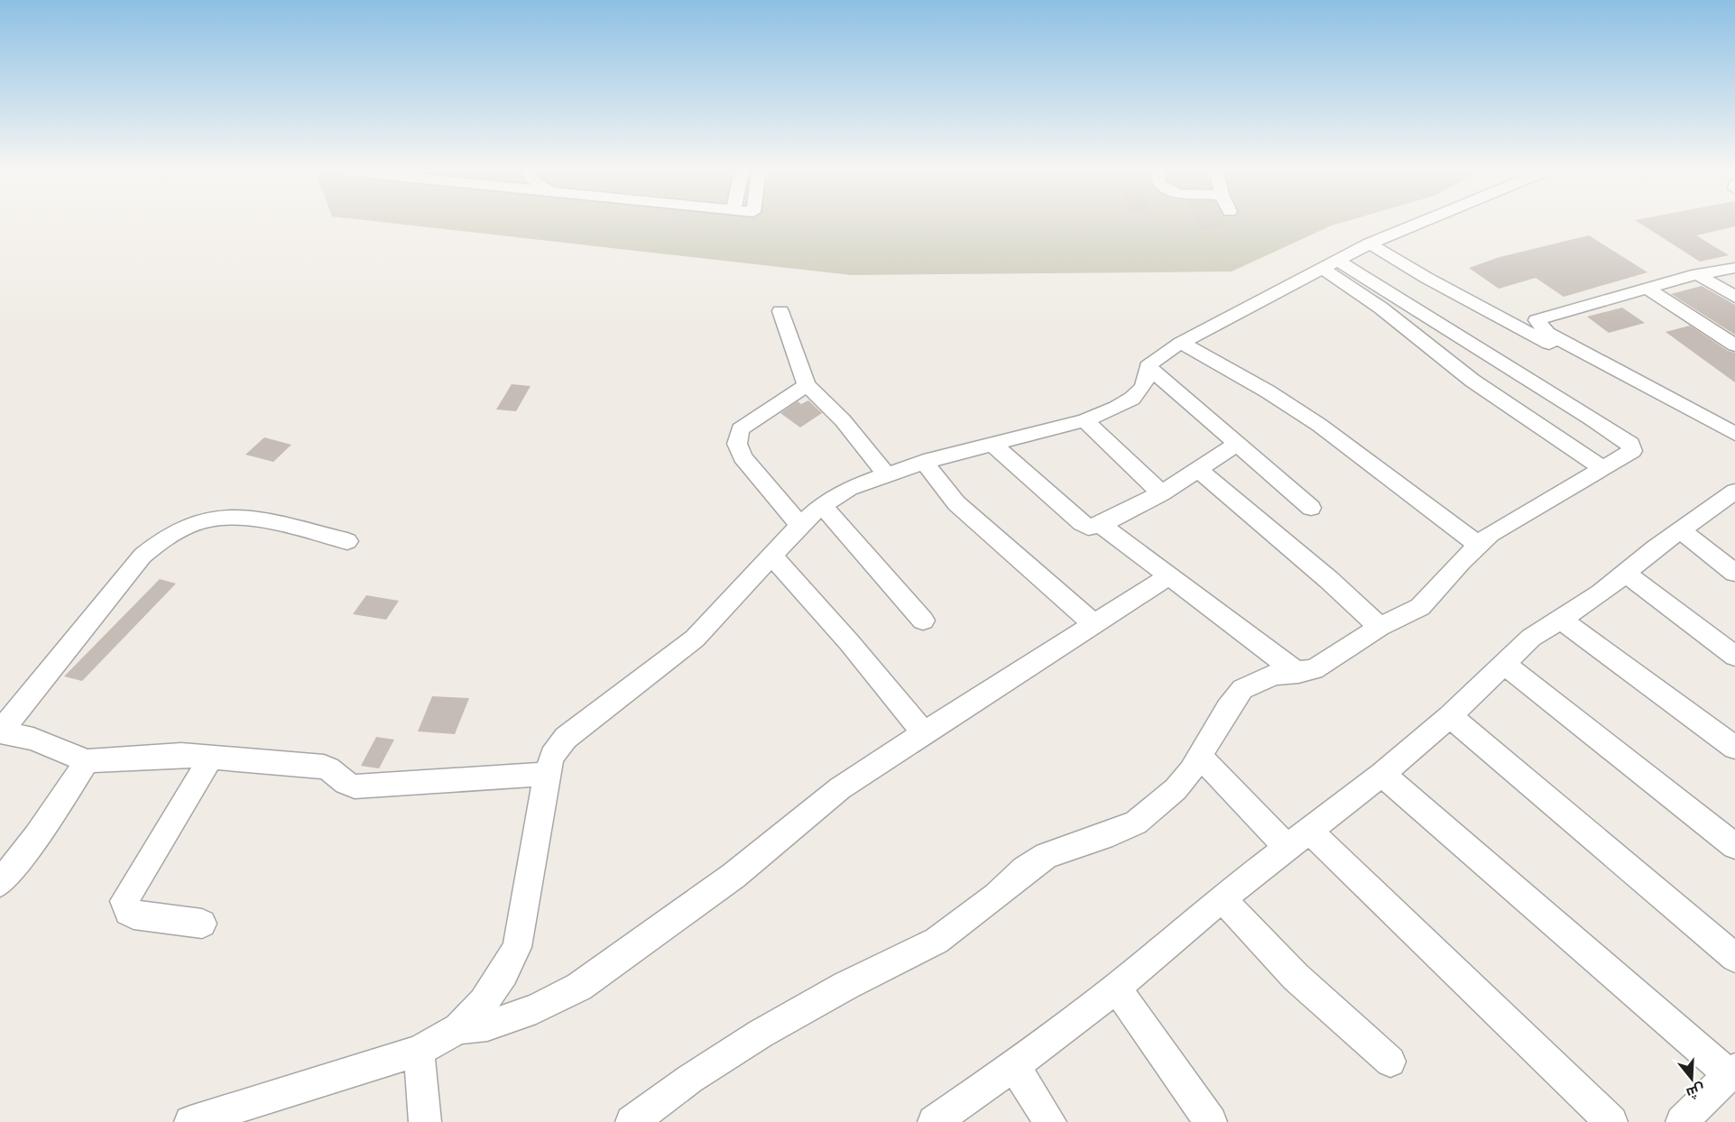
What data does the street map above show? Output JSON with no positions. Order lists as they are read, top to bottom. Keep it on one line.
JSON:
{"north":"bottom"}
